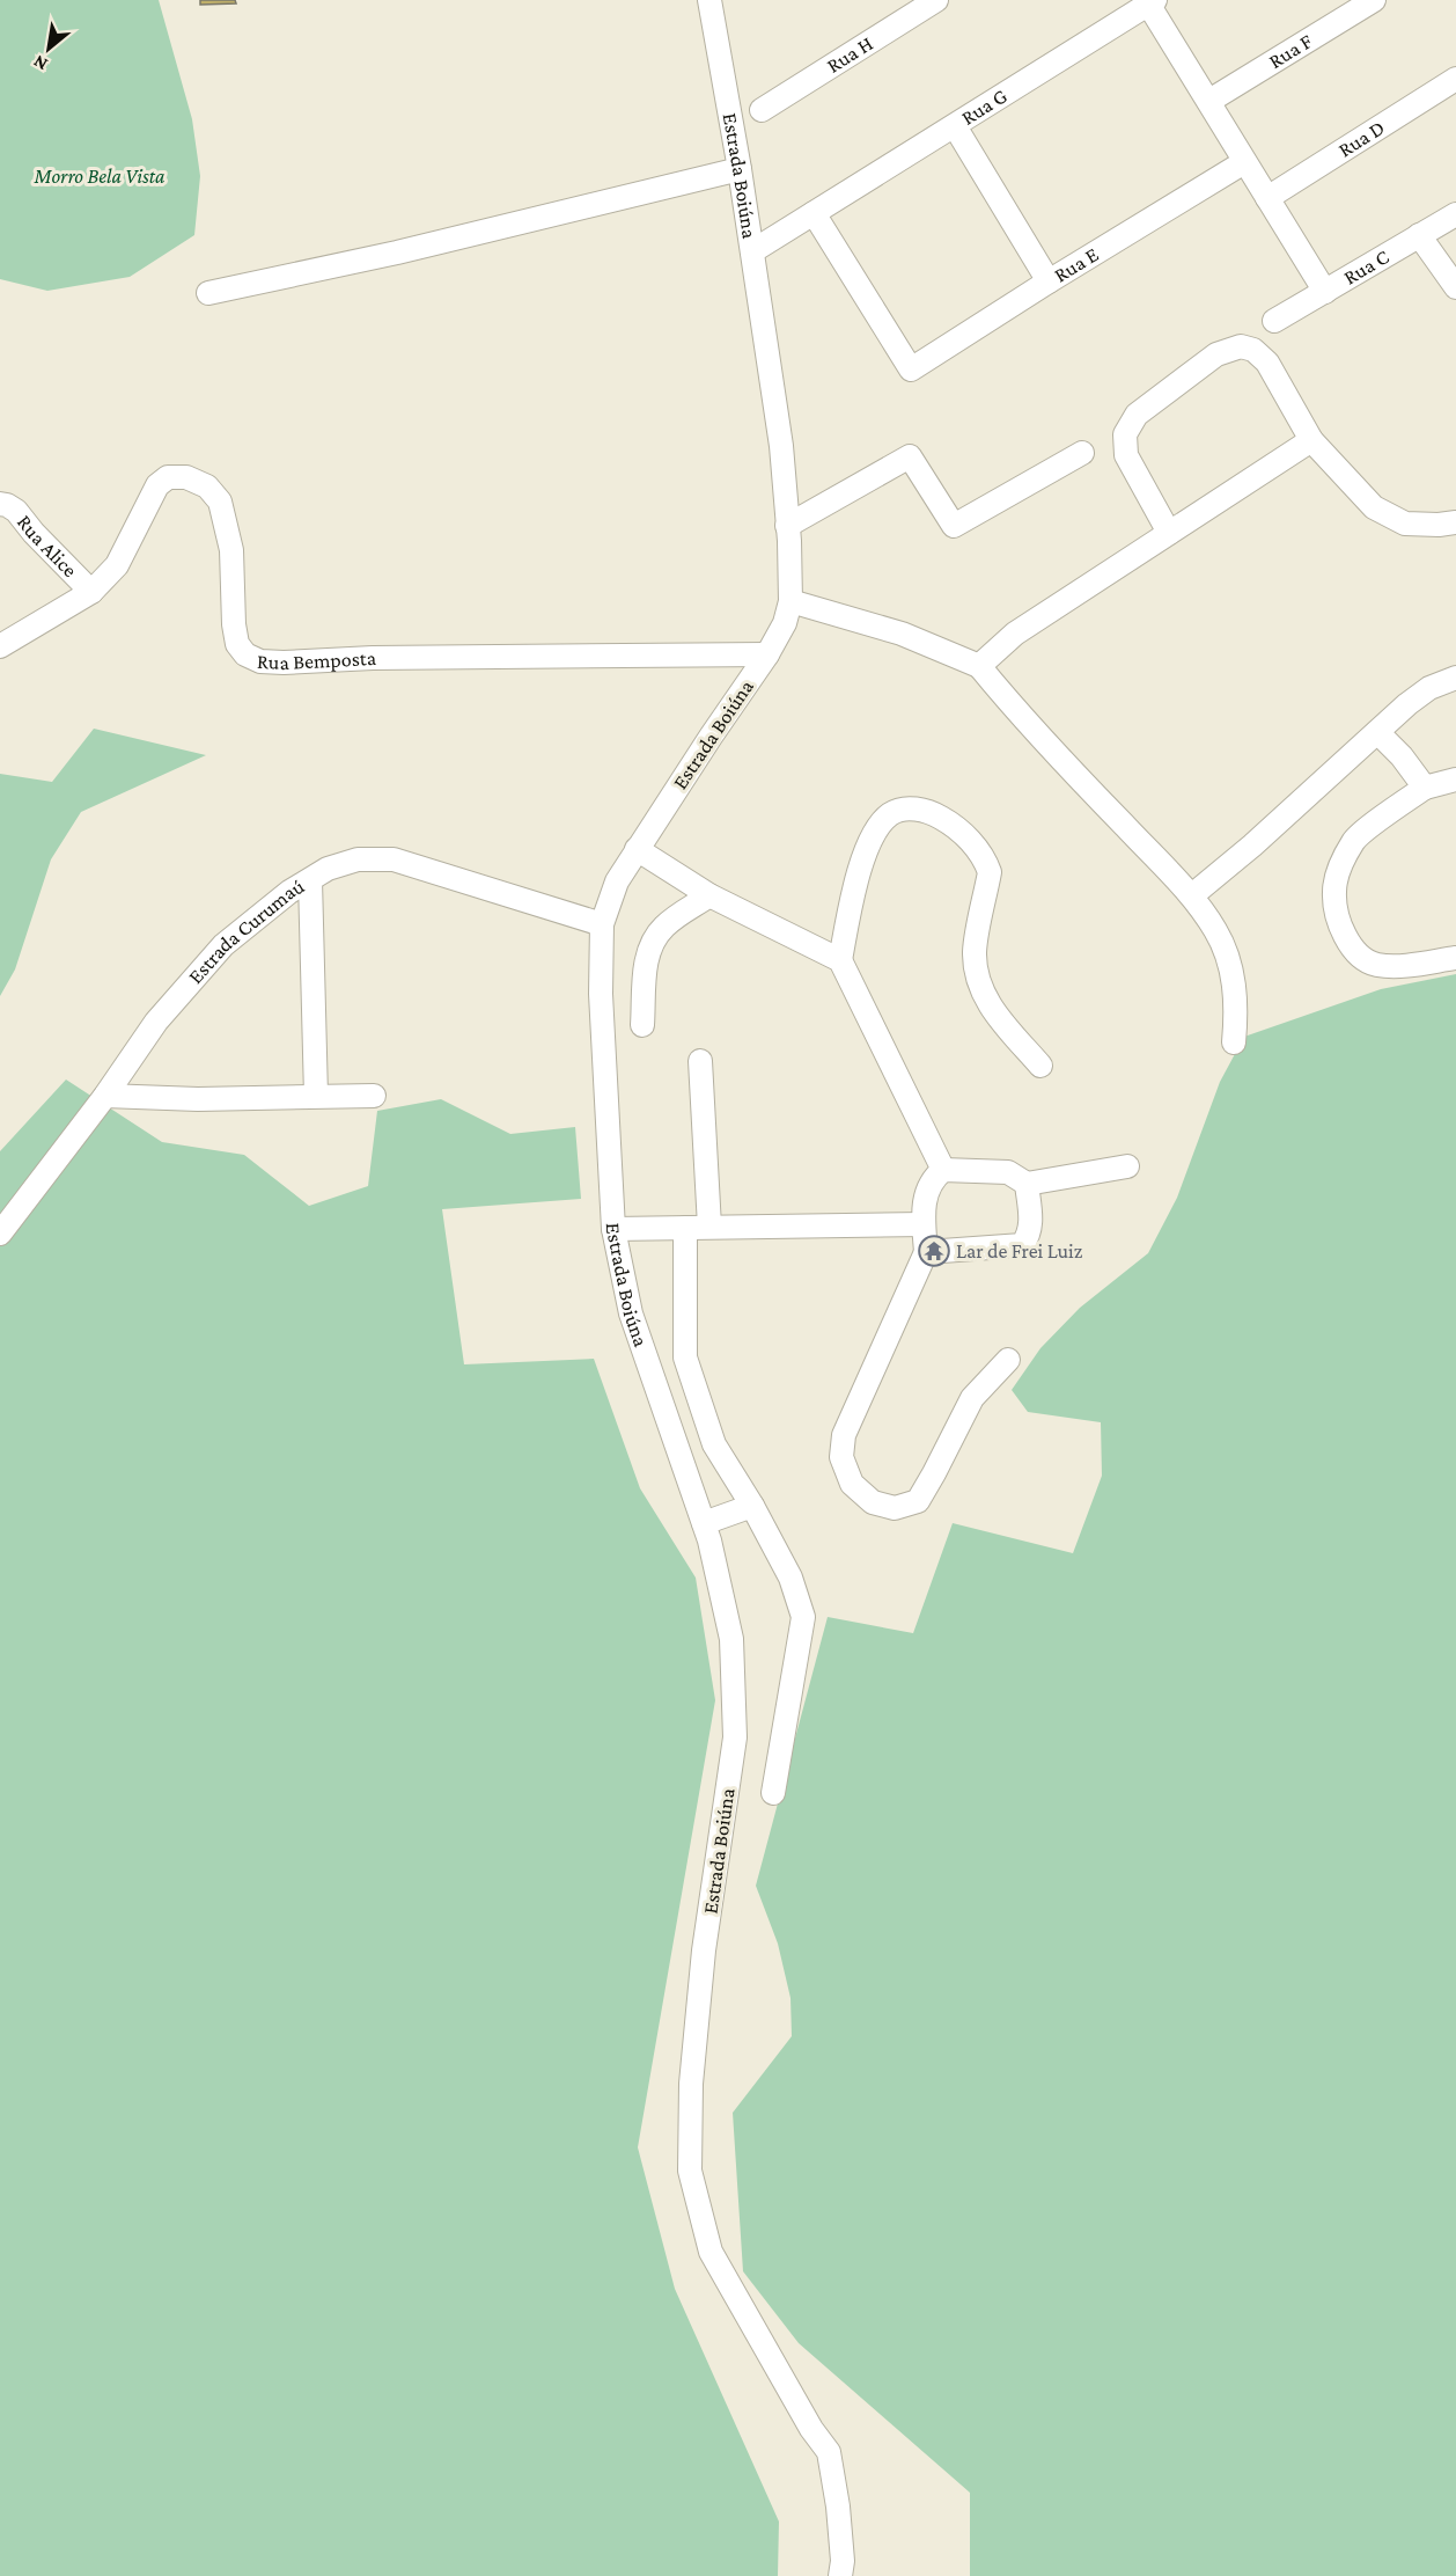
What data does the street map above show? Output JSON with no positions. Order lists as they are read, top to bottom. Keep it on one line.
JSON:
{"streets":{"street":["Rua F","Rua H","Rua G","Rua D","Estrada Boiúna","Rua E","Rua C","Rua Alice","Rua Bemposta","Estrada Curumaú"]},"crossings":[["Rua G","Estrada Boiúna"],["Rua G","Rua E"],["Estrada Boiúna","Rua Bemposta"],["Estrada Boiúna","Estrada Curumaú"],["Rua Alice","Rua Bemposta"]],"parks":["Morro Bela Vista"],"places":{"temple":["Lar de Frei Luiz"]},"north":"bottom left"}
